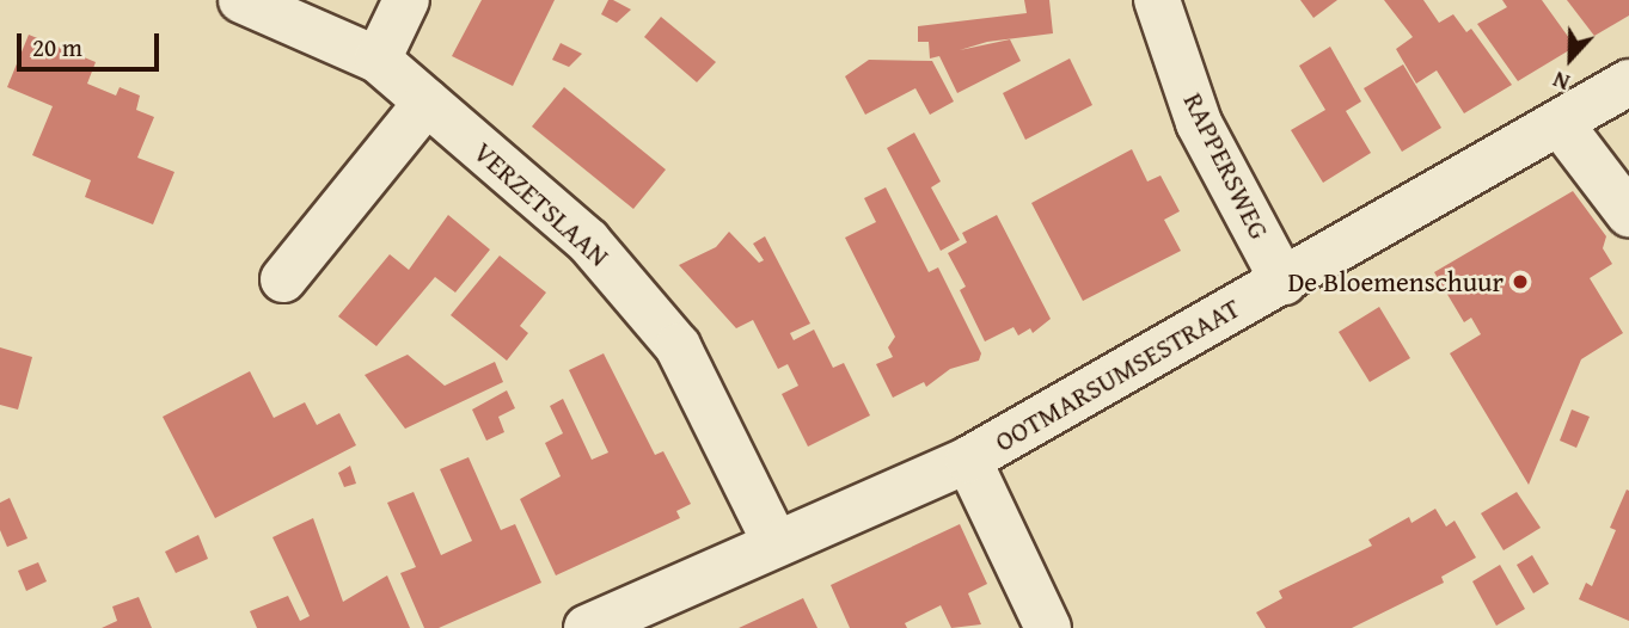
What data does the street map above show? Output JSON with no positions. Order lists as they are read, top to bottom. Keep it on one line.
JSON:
{"streets":{"street":["RAPPERSWEG","VERZETSLAAN","OOTMARSUMSESTRAAT"]},"crossings":[["RAPPERSWEG","OOTMARSUMSESTRAAT"],["VERZETSLAAN","OOTMARSUMSESTRAAT"]],"places":["De Bloemenschuur"],"scale_bar":"20 m","north":"bottom"}
